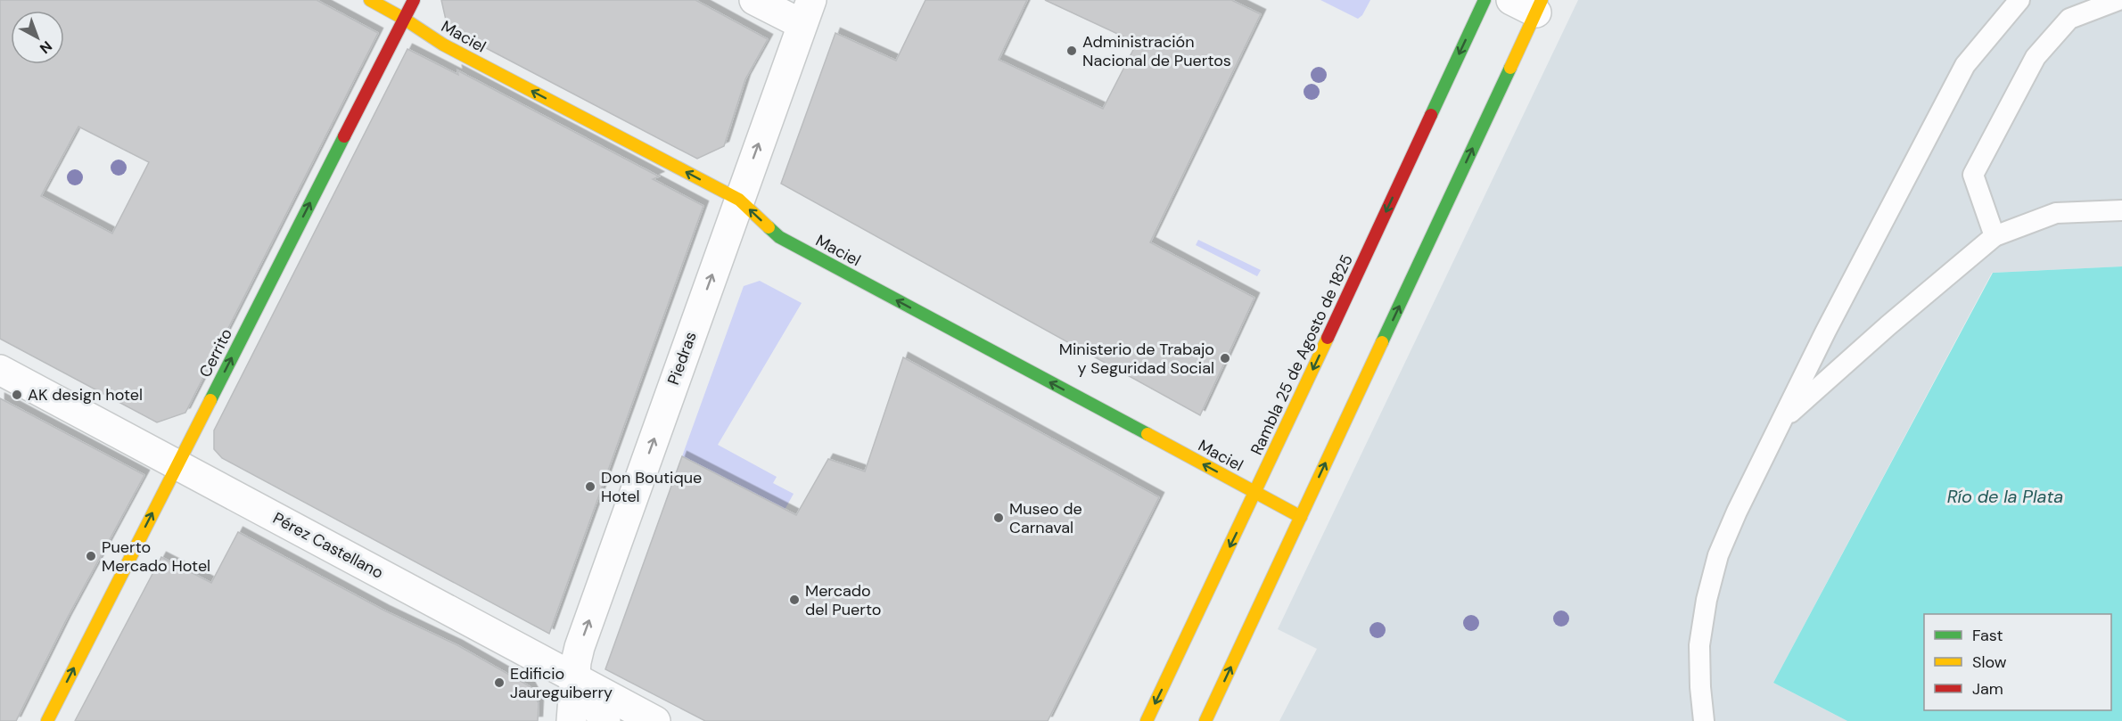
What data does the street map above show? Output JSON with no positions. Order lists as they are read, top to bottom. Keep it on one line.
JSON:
{"streets":{"street":["Maciel","Cerrito","Rambla 25 de Agosto de 1825","Piedras","Pérez Castellano"]},"crossings":[["Maciel","Cerrito"],["Maciel","Rambla 25 de Agosto de 1825"],["Maciel","Piedras"],["Cerrito","Pérez Castellano"],["Piedras","Pérez Castellano"]],"one_way":["Maciel","Cerrito","Piedras"],"water":["Río de la Plata"],"places":["Administración Nacional de Puertos","Ministerio de Trabajo y Seguridad Social","AK design hotel","Don Boutique Hotel","Museo de Carnaval","Puerto Mercado Hotel","Mercado del Puerto","Edificio Jaureguiberry"],"legend":["Fast","Slow","Jam"],"north":"bottom right"}
